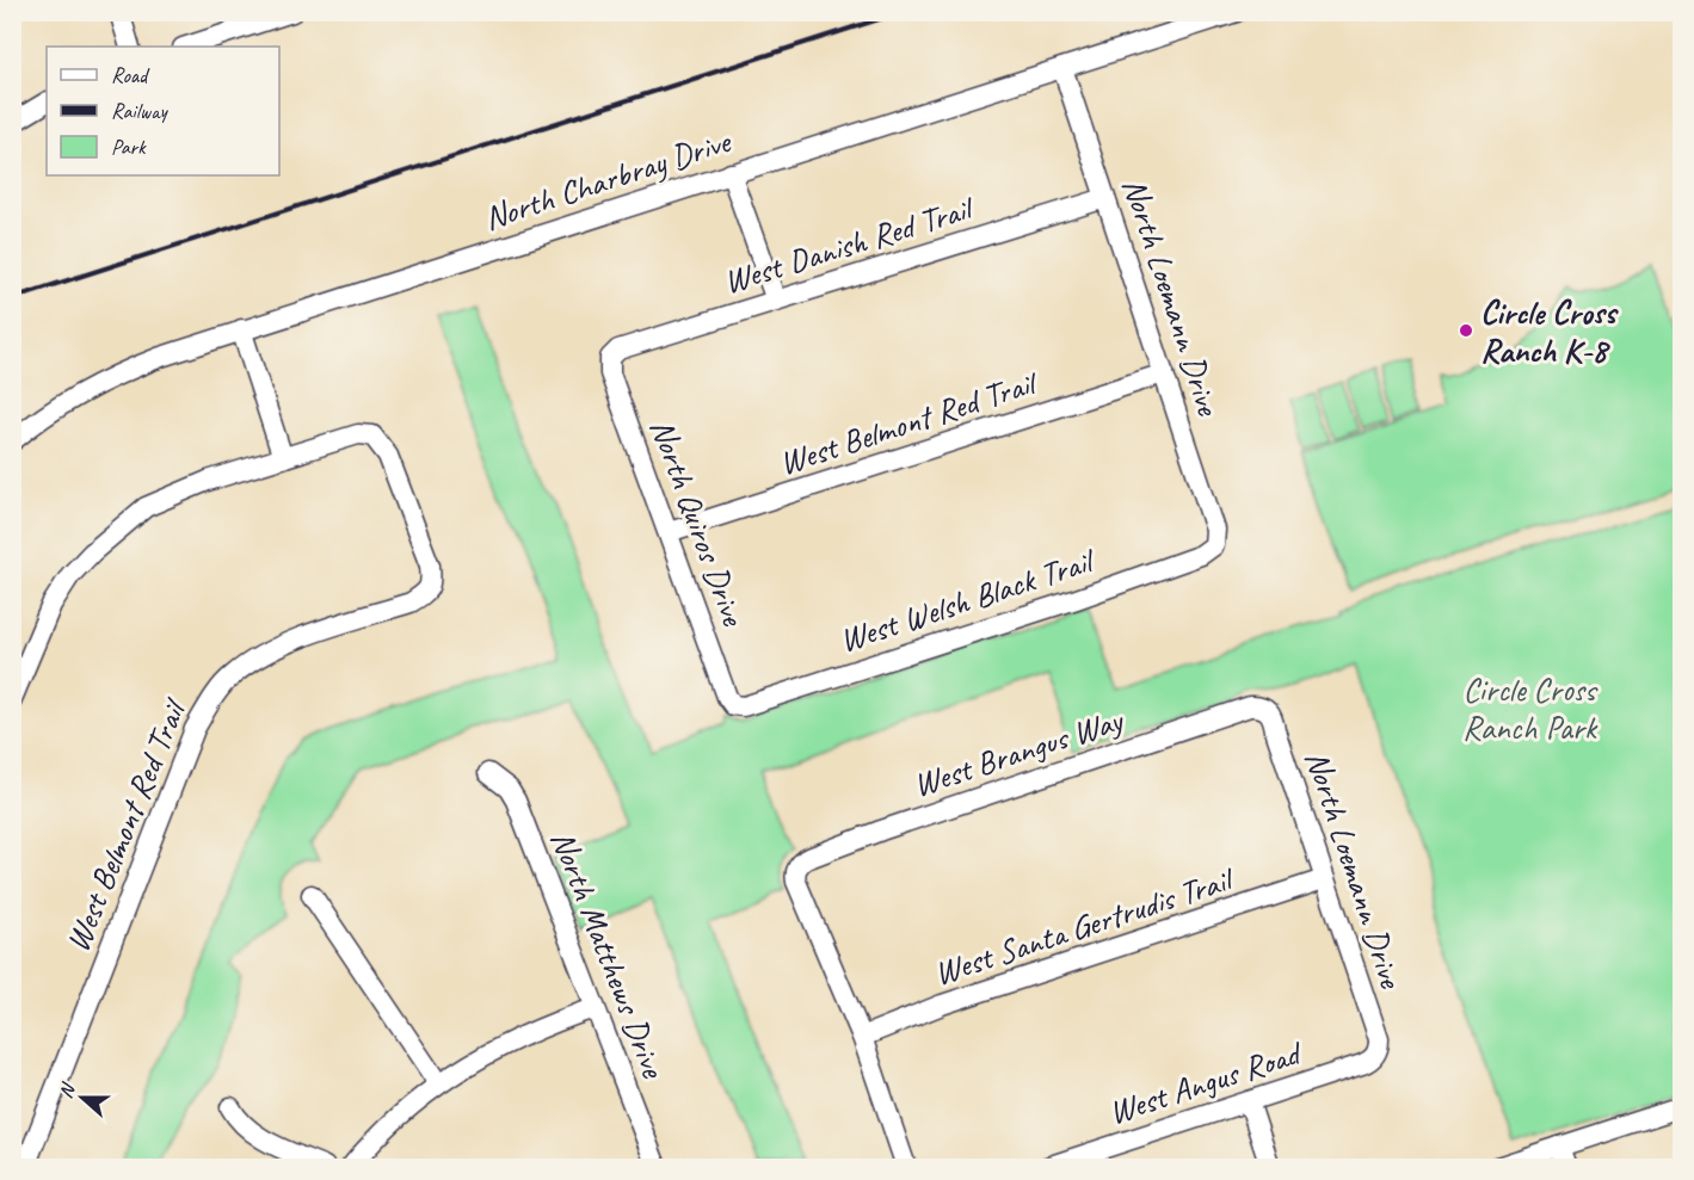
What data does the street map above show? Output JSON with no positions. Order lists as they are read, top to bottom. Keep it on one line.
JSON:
{"streets":{"street":["North Charbray Drive","West Danish Red Trail","North Loemann Drive","West Belmont Red Trail","North Quiros Drive","West Welsh Black Trail","West Brangus Way","West Santa Gertrudis Trail","North Matthews Drive","West Angus Road"]},"crossings":[["North Charbray Drive","North Loemann Drive"],["West Danish Red Trail","North Loemann Drive"],["West Danish Red Trail","North Quiros Drive"],["North Loemann Drive","West Belmont Red Trail"],["North Loemann Drive","West Welsh Black Trail"],["North Loemann Drive","West Brangus Way"],["North Loemann Drive","West Santa Gertrudis Trail"],["North Loemann Drive","West Angus Road"],["West Belmont Red Trail","North Quiros Drive"],["North Quiros Drive","West Welsh Black Trail"],["West Brangus Way","West Santa Gertrudis Trail"]],"parks":["Circle Cross Ranch Park"],"places":["Circle Cross Ranch K-8"],"legend":["Road","Railway","Park"],"north":"left"}
